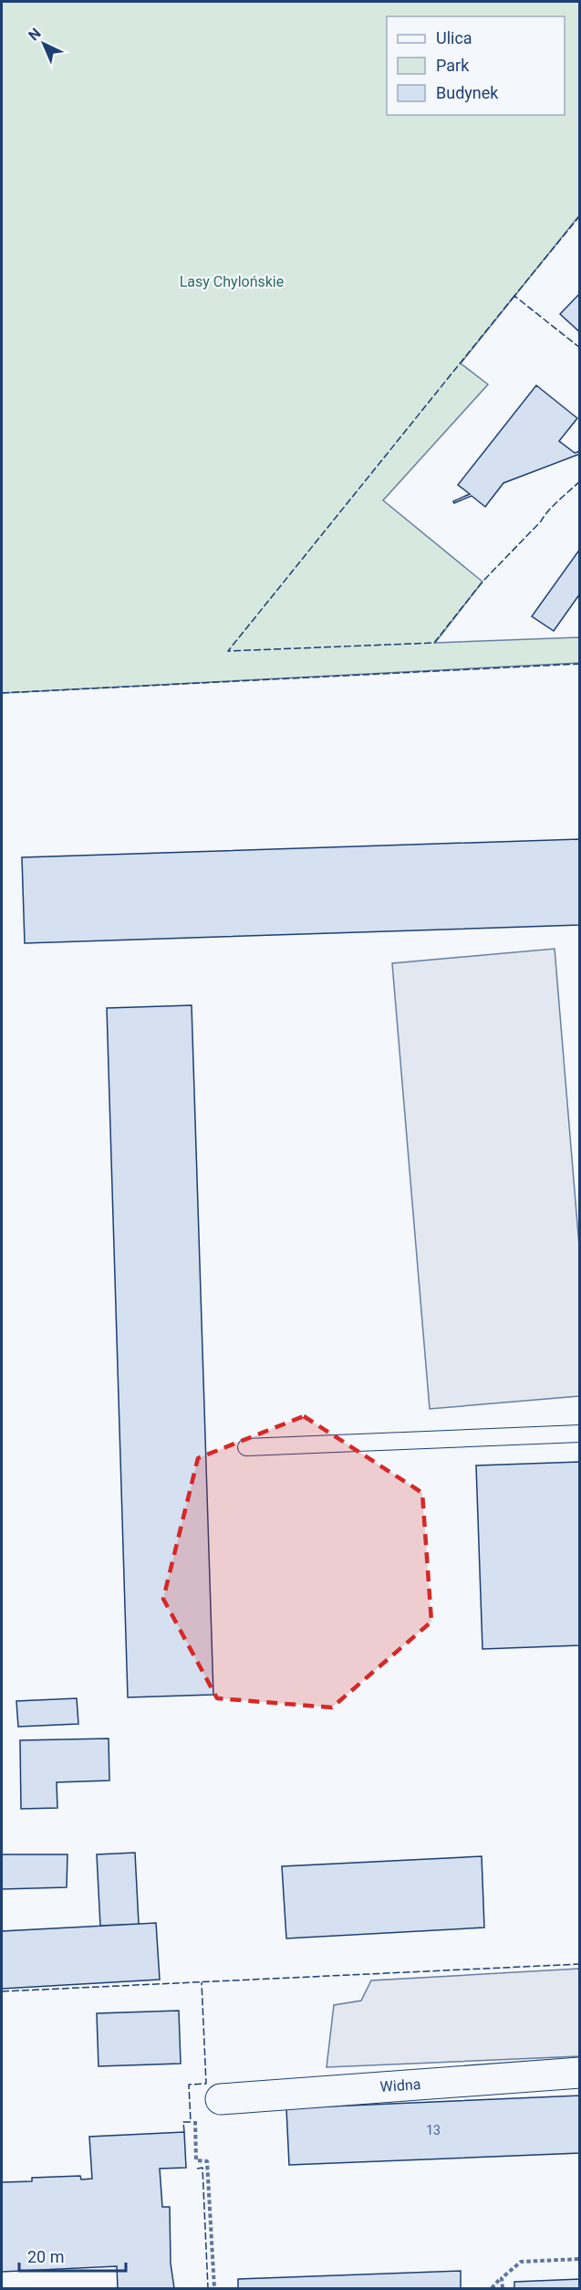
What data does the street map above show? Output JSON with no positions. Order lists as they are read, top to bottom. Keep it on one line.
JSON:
{"streets":{"street":["Widna"]},"parks":["Lasy Chylońskie"],"house_numbers":["13"],"legend":["Ulica","Park","Budynek"],"scale_bar":"20 m","north":"top left"}
